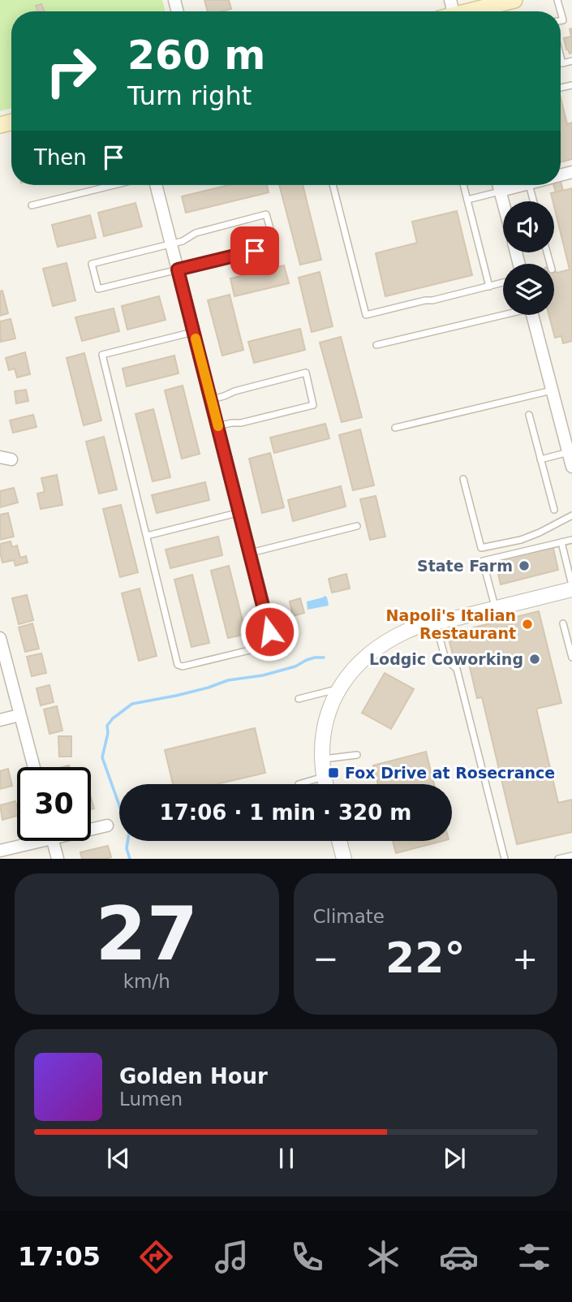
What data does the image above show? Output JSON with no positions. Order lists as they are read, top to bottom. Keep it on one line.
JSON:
{"places":{"other":["State Farm","Napoli's Italian Restaurant","Lodgic Coworking"],"transit":["Fox Drive at Rosecrance"]},"page":{"turn":["260 m","Turn right"],"then":"Then","limit":"30","trip":"17:06 · 1 min · 320 m","tile":[["27","km/h"],"Climate"],"heat":["−","22°","+"],"song":["Golden Hour","Lumen"],"tabs":"17:05"}}
